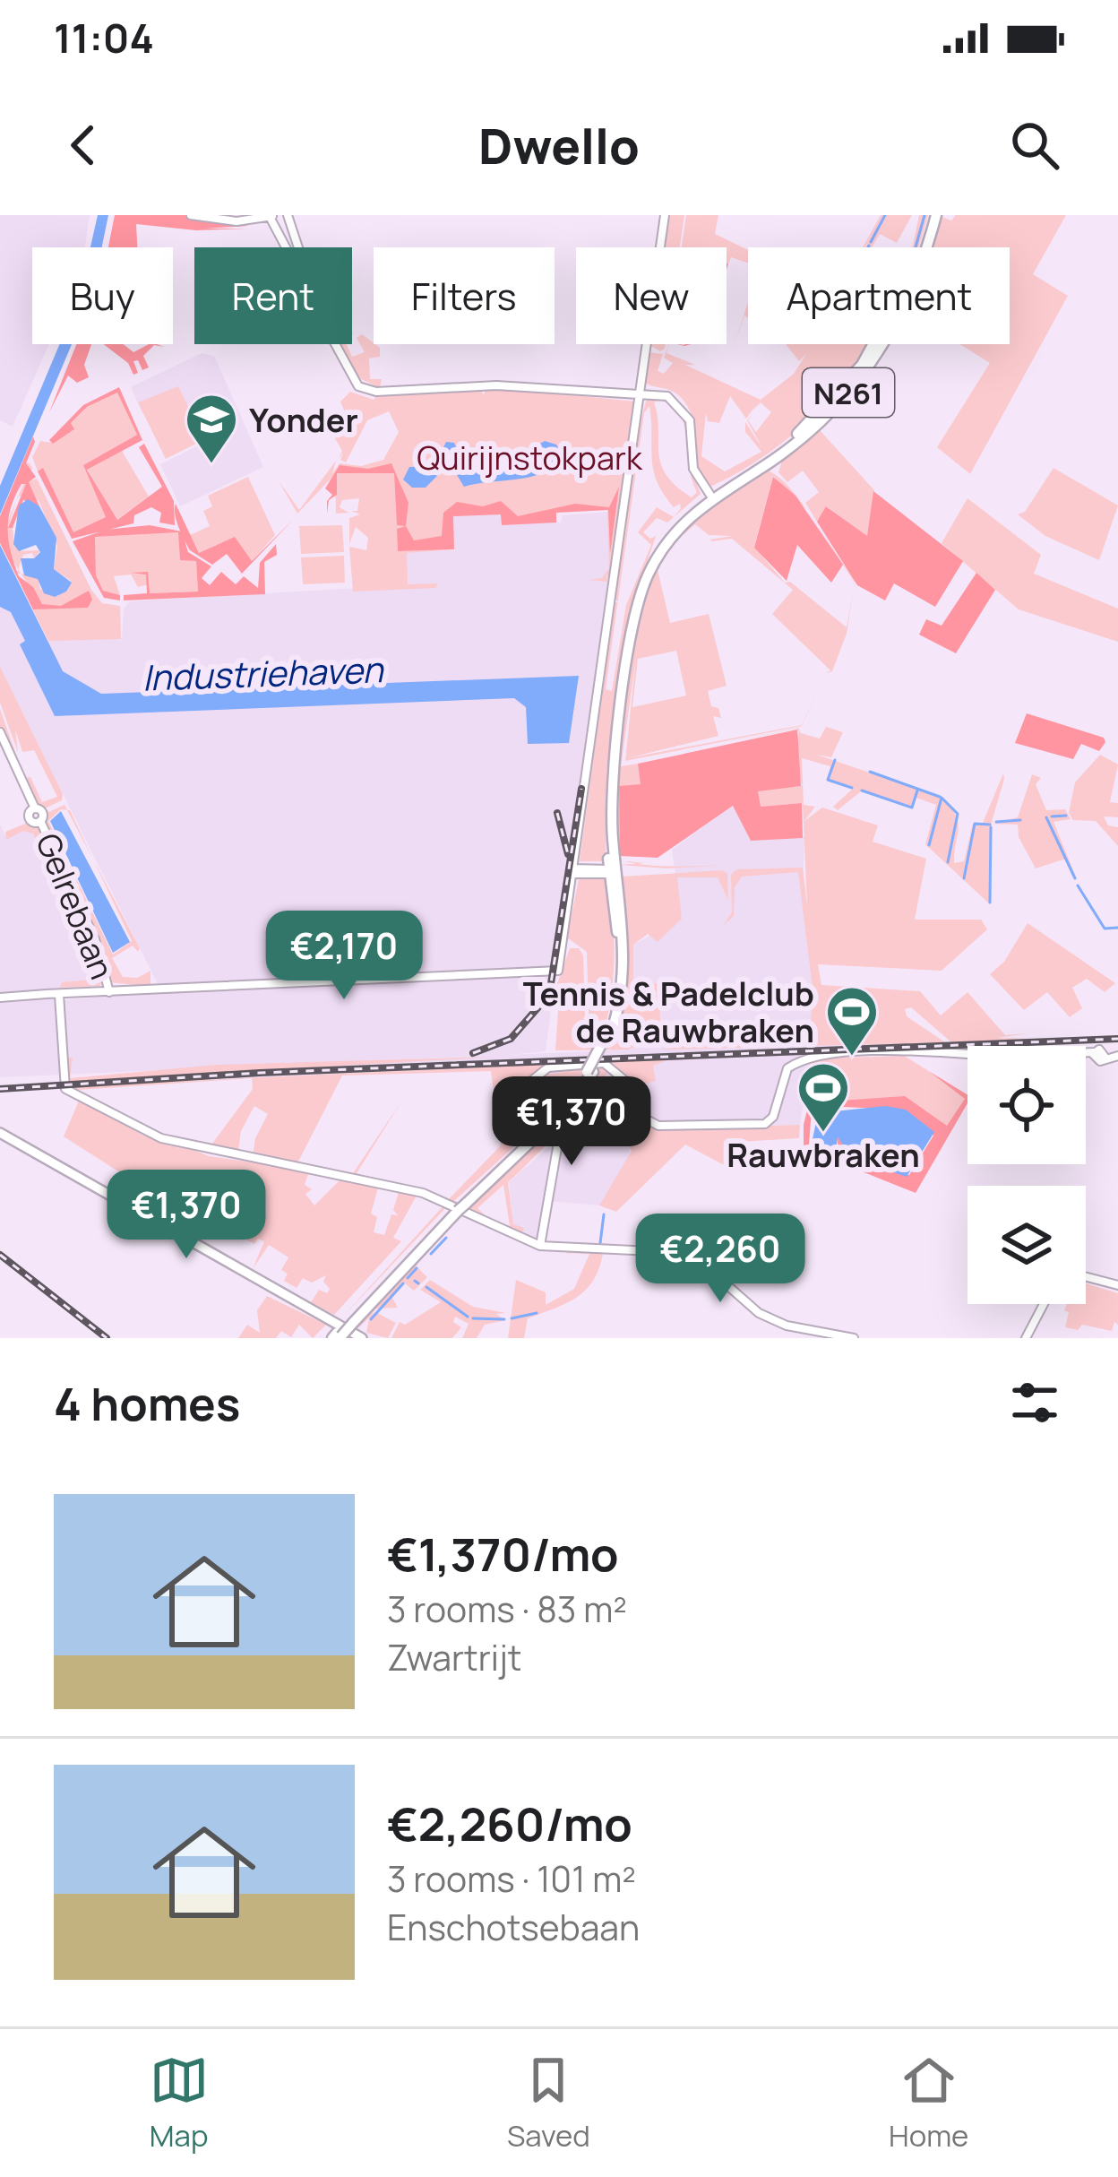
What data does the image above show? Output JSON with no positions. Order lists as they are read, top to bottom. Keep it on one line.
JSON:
{"streets":{"main road":["N261"],"street":["Gelrebaan"]},"water":["Industriehaven"],"parks":["Quirijnstokpark"],"places":{"school or university":["Yonder"],"sports":["Tennis & Padelclub de Rauwbraken","Rauwbraken"]},"page":{"status":"11:04","header":"Dwello","chip":["Buy","Rent","Filters","New","Apartment"],"price":["€2,170","€1,370","€1,370","€2,260"],"heading":"4 homes","list":[{"name":"€1,370/mo","note":"3 rooms · 83 m² · Zwartrijt"},{"name":"€2,260/mo","note":"3 rooms · 101 m² · Enschotsebaan"}],"tabs":["Map","Saved","Home"]}}
